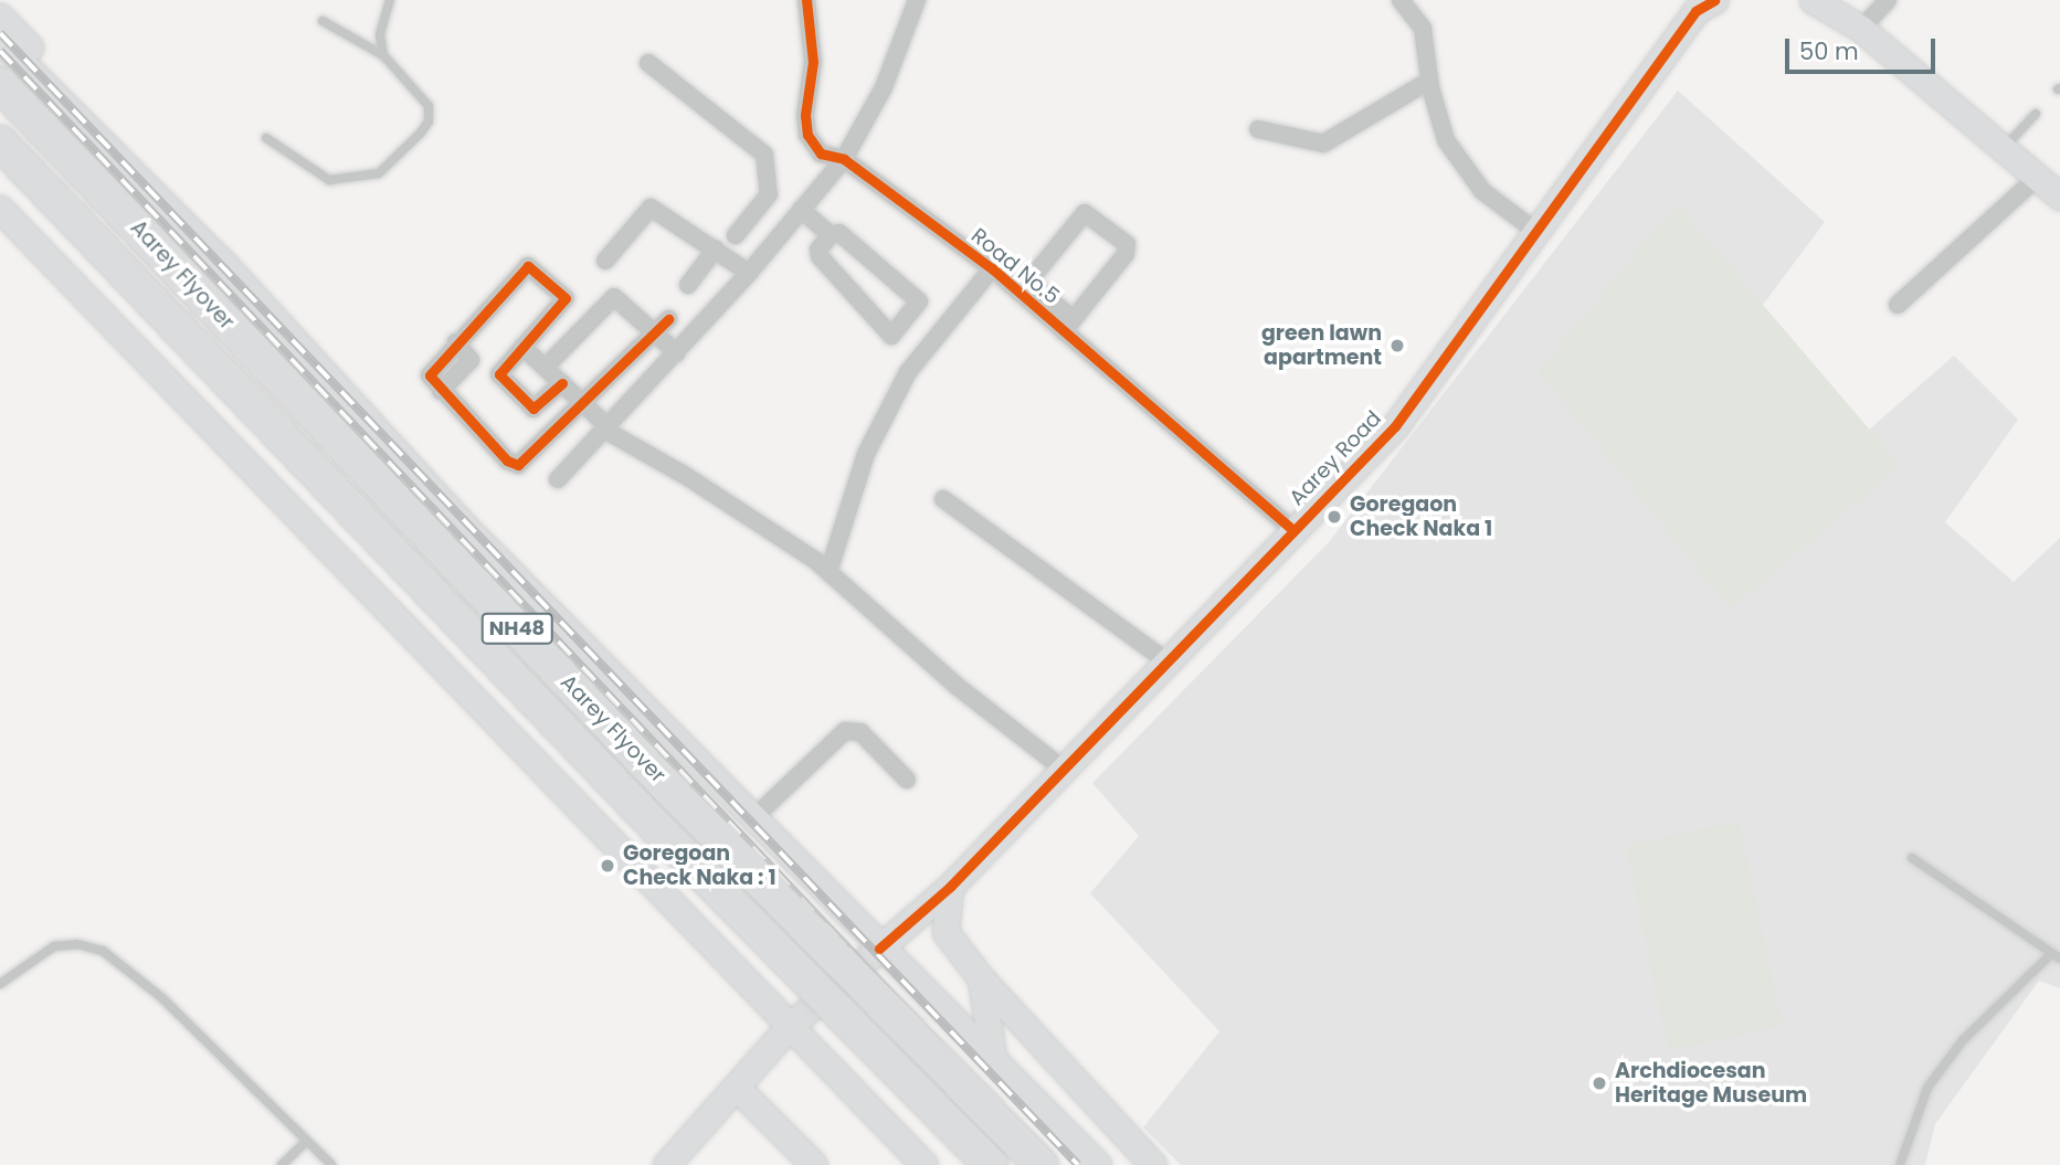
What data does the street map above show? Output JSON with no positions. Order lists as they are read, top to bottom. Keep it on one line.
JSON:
{"streets":{"highway":["Aarey Flyover","NH48"],"main road":["Aarey Road"],"street":["Road No.5"]},"crossings":[["Road No.5","Aarey Road"]],"places":["green lawn apartment","Goregaon Check Naka 1","Goregoan Check Naka : 1","Archdiocesan Heritage Museum"],"scale_bar":"50 m"}
